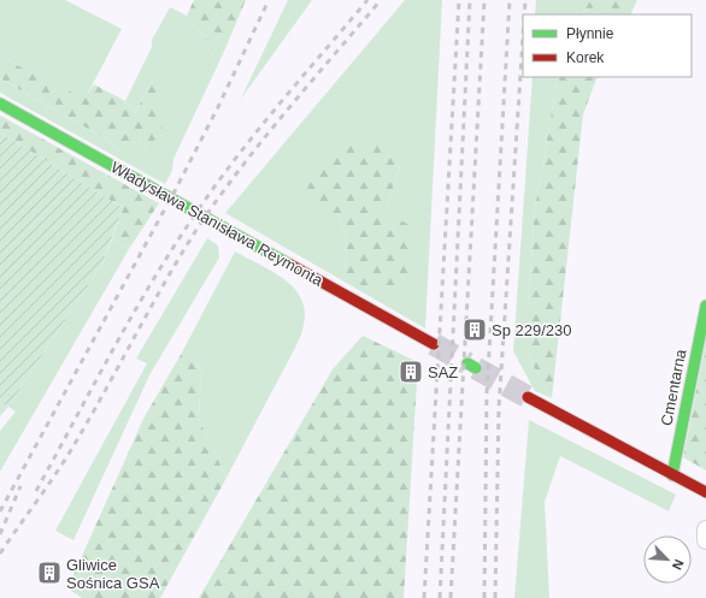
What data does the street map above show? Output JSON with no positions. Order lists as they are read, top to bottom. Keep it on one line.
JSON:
{"streets":{"street":["Władysława Stanisława Reymonta","Cmentarna"]},"places":{"building":["Sp 229/230","SAZ","Gliwice Sośnica GSA"]},"legend":["Płynnie","Korek"],"north":"bottom right"}
